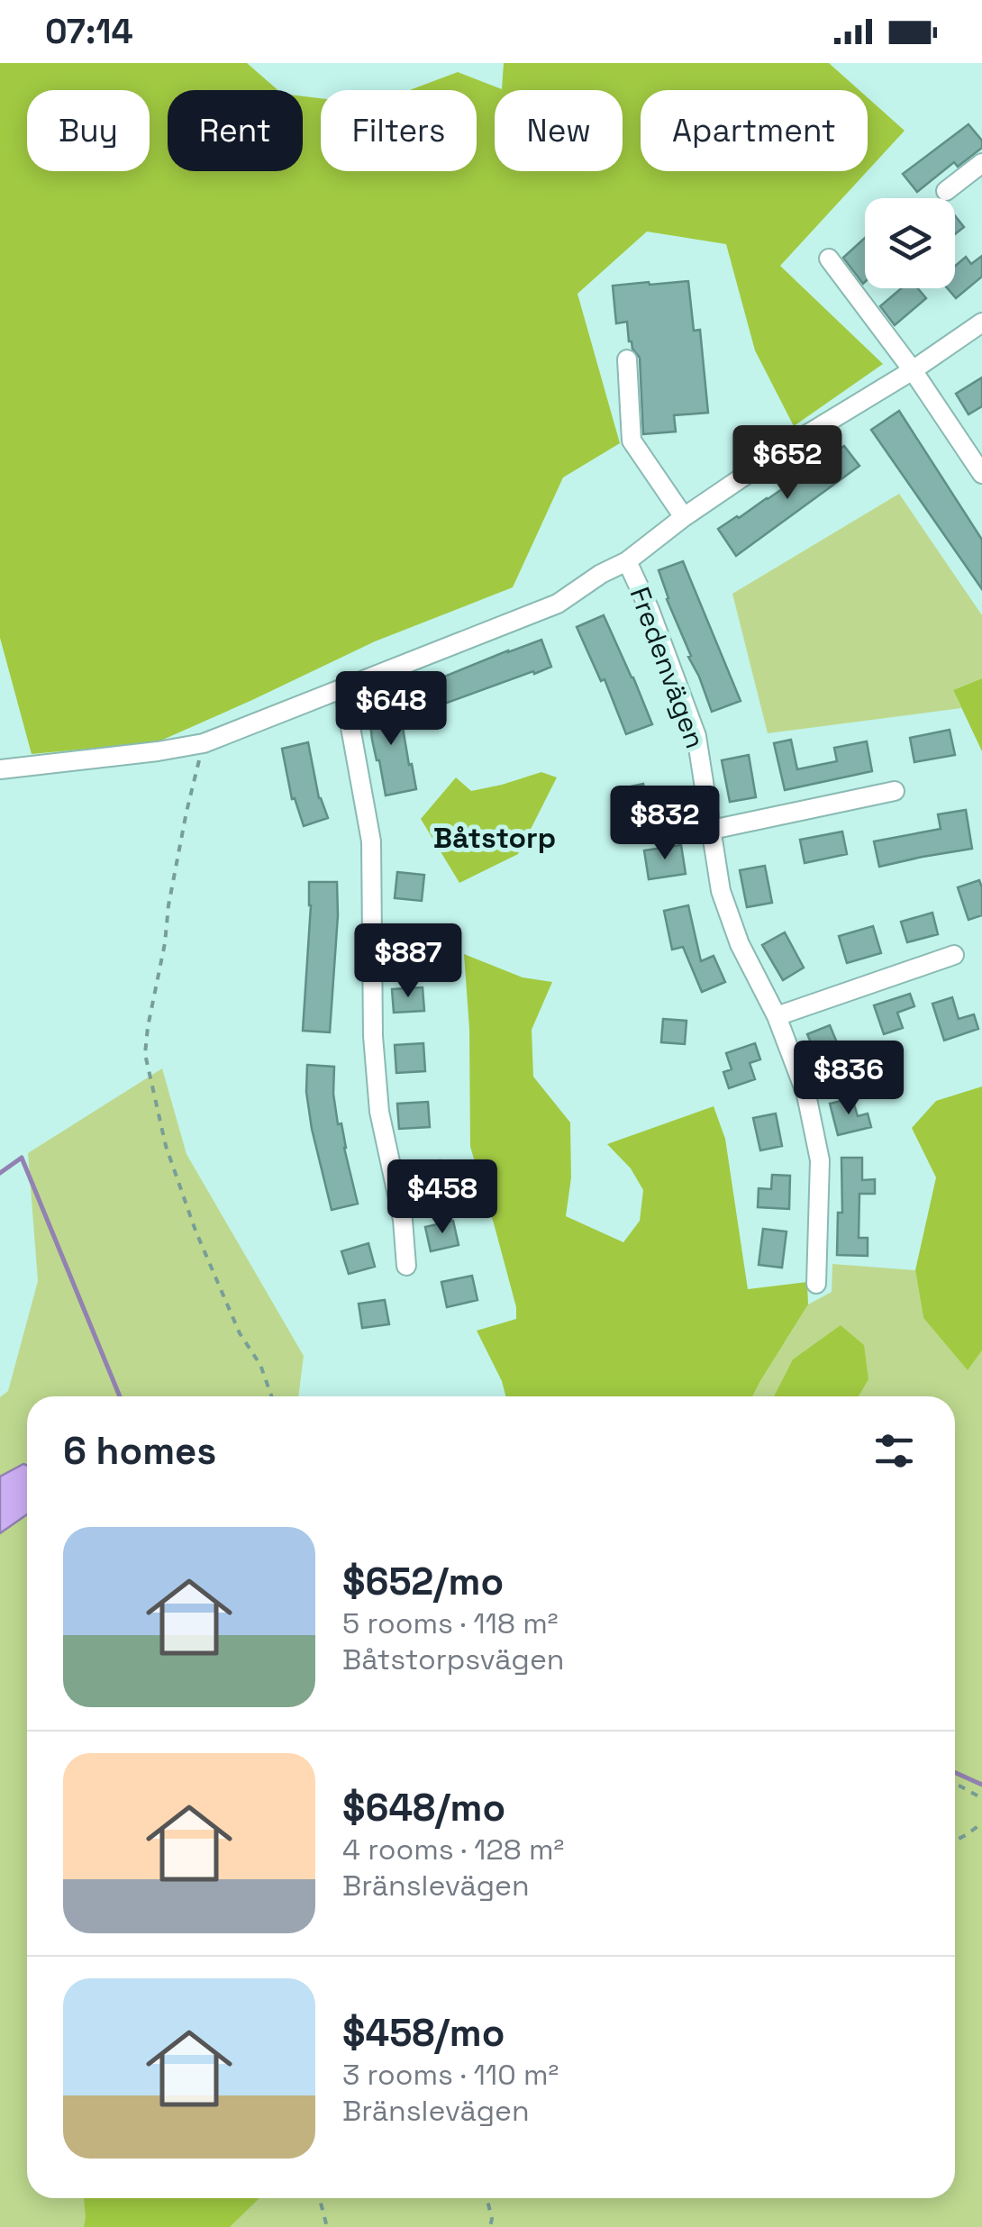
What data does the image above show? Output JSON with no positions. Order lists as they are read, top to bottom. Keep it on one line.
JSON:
{"streets":{"street":["Fredenvägen"]},"districts":["Båtstorp"],"page":{"status":"07:14","chip":["Buy","Rent","Filters","New","Apartment"],"price":["$652","$648","$832","$887","$836","$458"],"heading":"6 homes","list":[{"name":"$652/mo","note":"5 rooms · 118 m² · Båtstorpsvägen"},{"name":"$648/mo","note":"4 rooms · 128 m² · Bränslevägen"},{"name":"$458/mo","note":"3 rooms · 110 m² · Bränslevägen"}]}}
